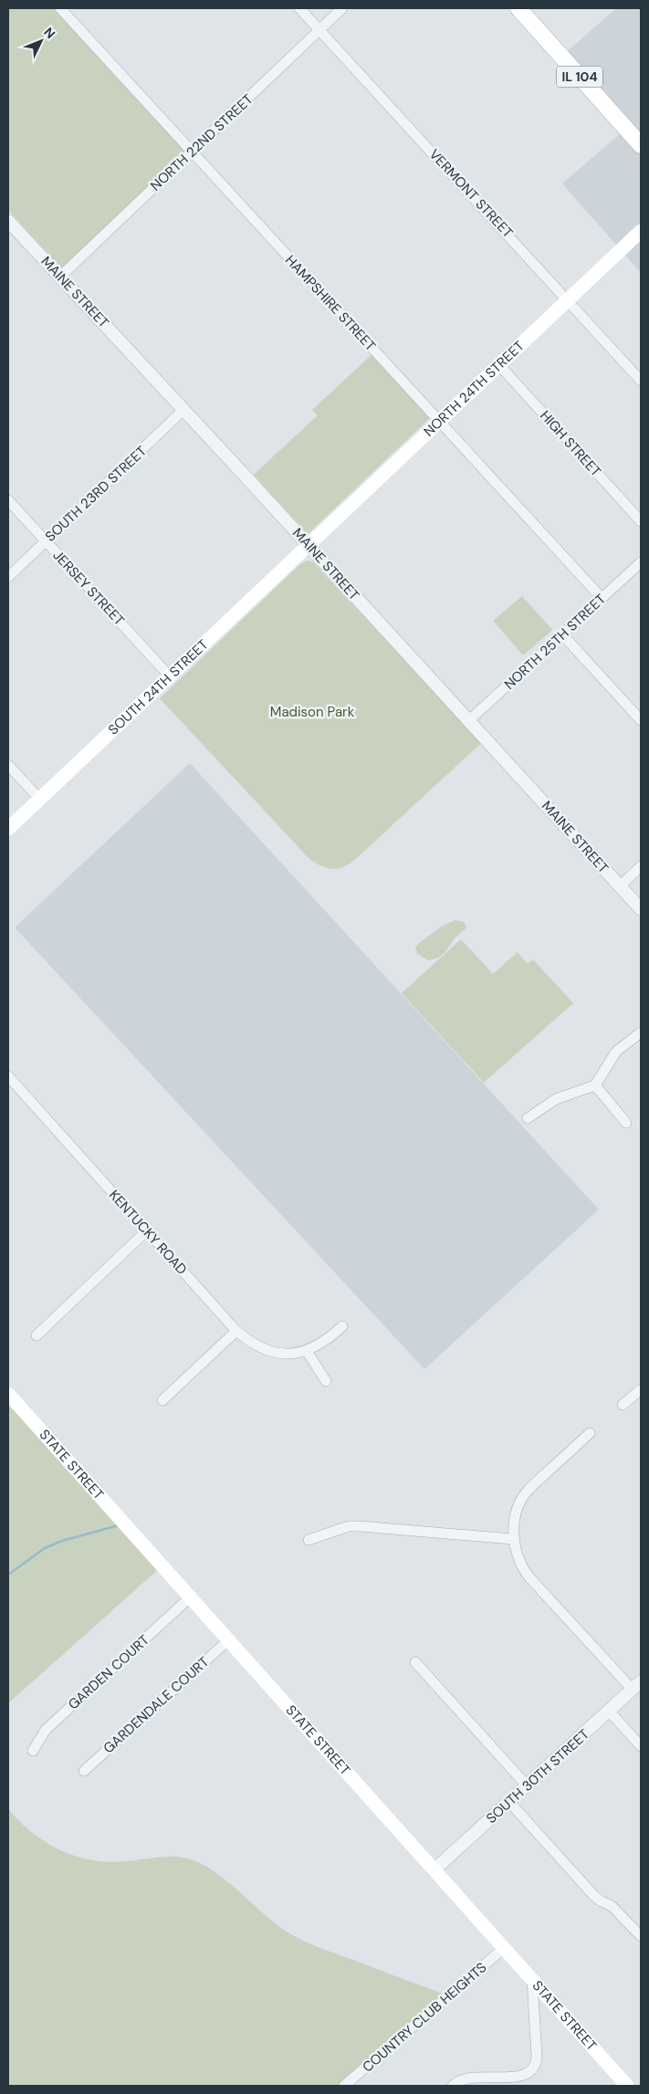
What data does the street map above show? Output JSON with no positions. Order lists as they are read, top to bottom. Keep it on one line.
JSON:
{"streets":{"main road":["IL 104","NORTH 24TH STREET","SOUTH 24TH STREET","STATE STREET"],"street":["NORTH 22ND STREET","VERMONT STREET","MAINE STREET","HAMPSHIRE STREET","HIGH STREET","SOUTH 23RD STREET","JERSEY STREET","NORTH 25TH STREET","KENTUCKY ROAD","GARDEN COURT","GARDENDALE COURT","SOUTH 30TH STREET","COUNTRY CLUB HEIGHTS"]},"crossings":[["NORTH 22ND STREET","VERMONT STREET"],["NORTH 22ND STREET","MAINE STREET"],["NORTH 22ND STREET","HAMPSHIRE STREET"],["VERMONT STREET","NORTH 24TH STREET"],["MAINE STREET","NORTH 24TH STREET"],["MAINE STREET","SOUTH 23RD STREET"],["MAINE STREET","NORTH 25TH STREET"],["MAINE STREET","SOUTH 24TH STREET"],["HAMPSHIRE STREET","NORTH 24TH STREET"],["HAMPSHIRE STREET","NORTH 25TH STREET"],["NORTH 24TH STREET","HIGH STREET"],["NORTH 24TH STREET","SOUTH 24TH STREET"],["SOUTH 23RD STREET","JERSEY STREET"],["JERSEY STREET","SOUTH 24TH STREET"],["STATE STREET","GARDEN COURT"],["STATE STREET","GARDENDALE COURT"],["STATE STREET","SOUTH 30TH STREET"],["STATE STREET","COUNTRY CLUB HEIGHTS"]],"parks":["Madison Park"],"north":"top right"}
